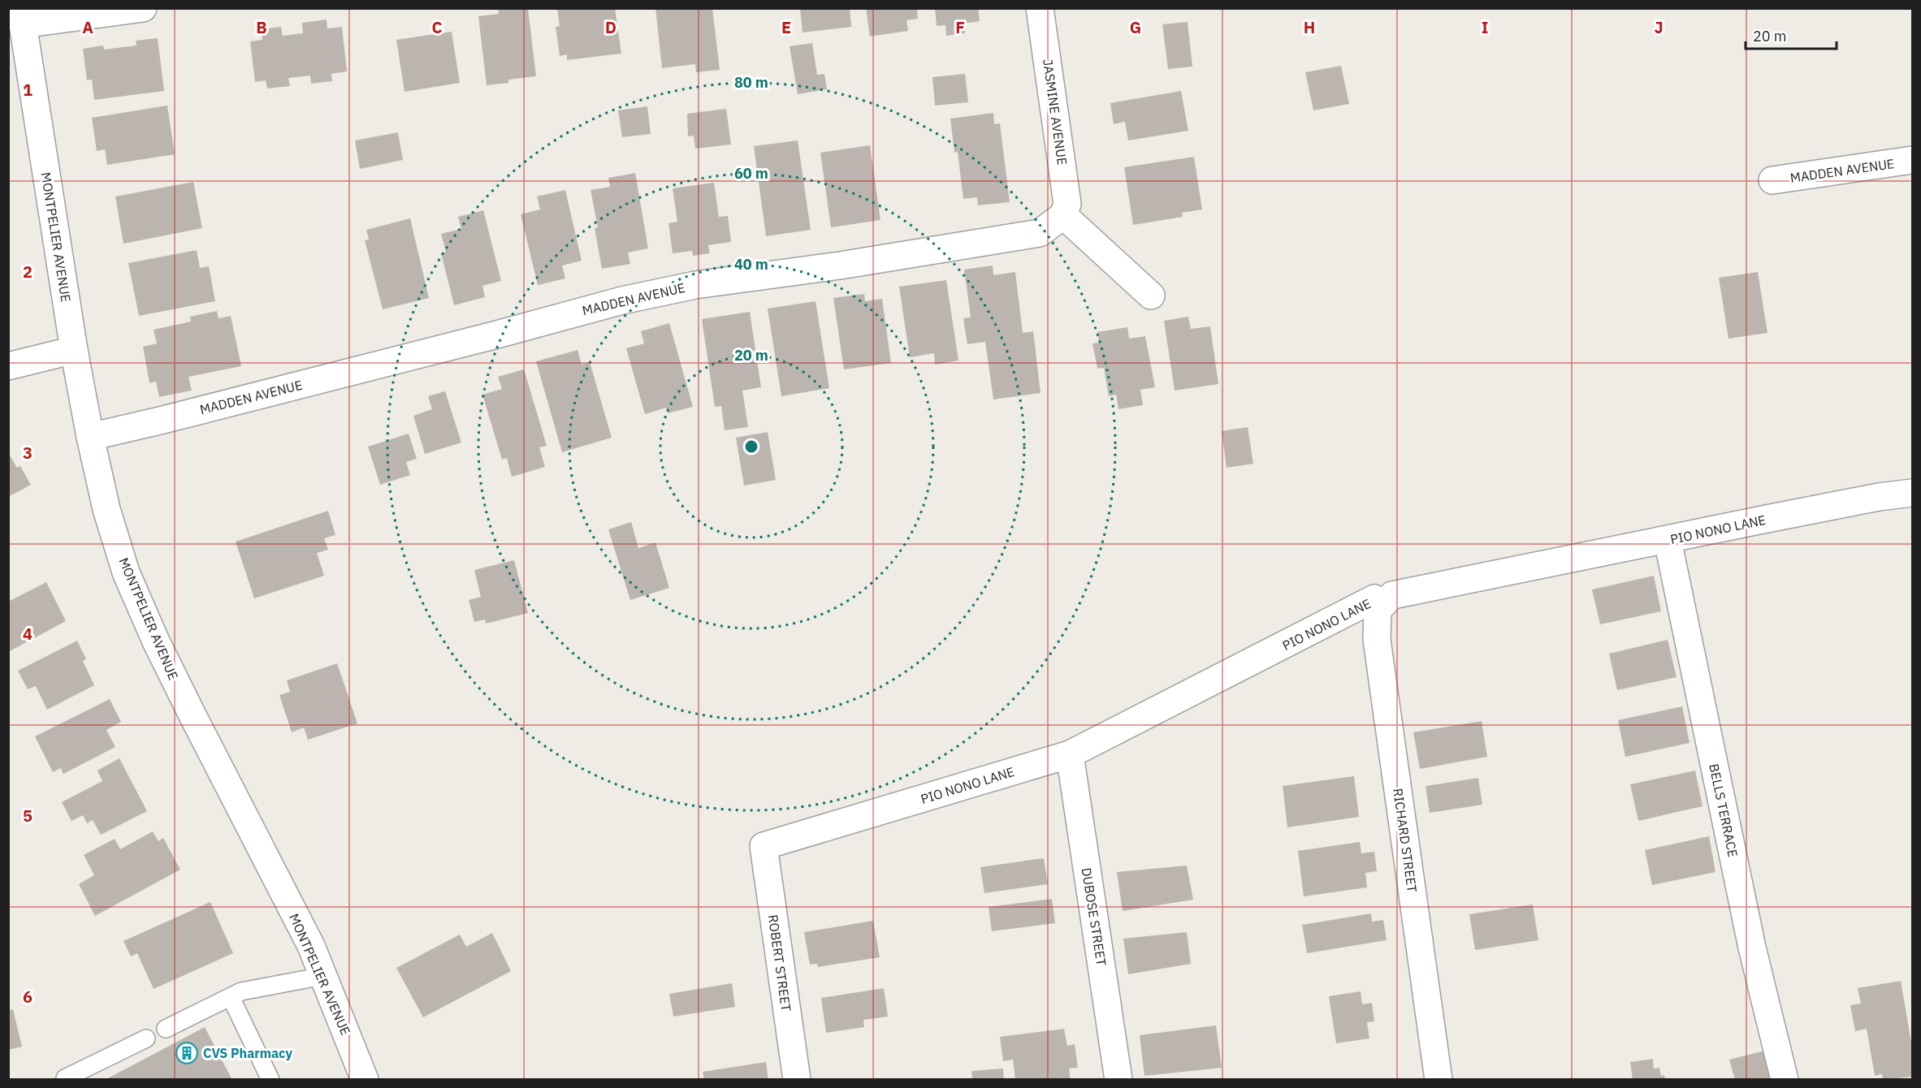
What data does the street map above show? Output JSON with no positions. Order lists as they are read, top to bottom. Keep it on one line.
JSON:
{"streets":{"street":["JASMINE AVENUE","MADDEN AVENUE","MONTPELIER AVENUE","PIO NONO LANE","BELLS TERRACE","RICHARD STREET","DUBOSE STREET","ROBERT STREET"]},"crossings":[["JASMINE AVENUE","MADDEN AVENUE"],["MADDEN AVENUE","MONTPELIER AVENUE"],["PIO NONO LANE","BELLS TERRACE"],["PIO NONO LANE","RICHARD STREET"],["PIO NONO LANE","DUBOSE STREET"],["PIO NONO LANE","ROBERT STREET"]],"places":{"building":["CVS Pharmacy"]},"scale_bar":"20 m","grid":{"columns":["A","B","C","D","E","F","G","H","I","J"],"rows":["1","2","3","4","5","6"]},"rings":["80 m","60 m","40 m","20 m"]}
